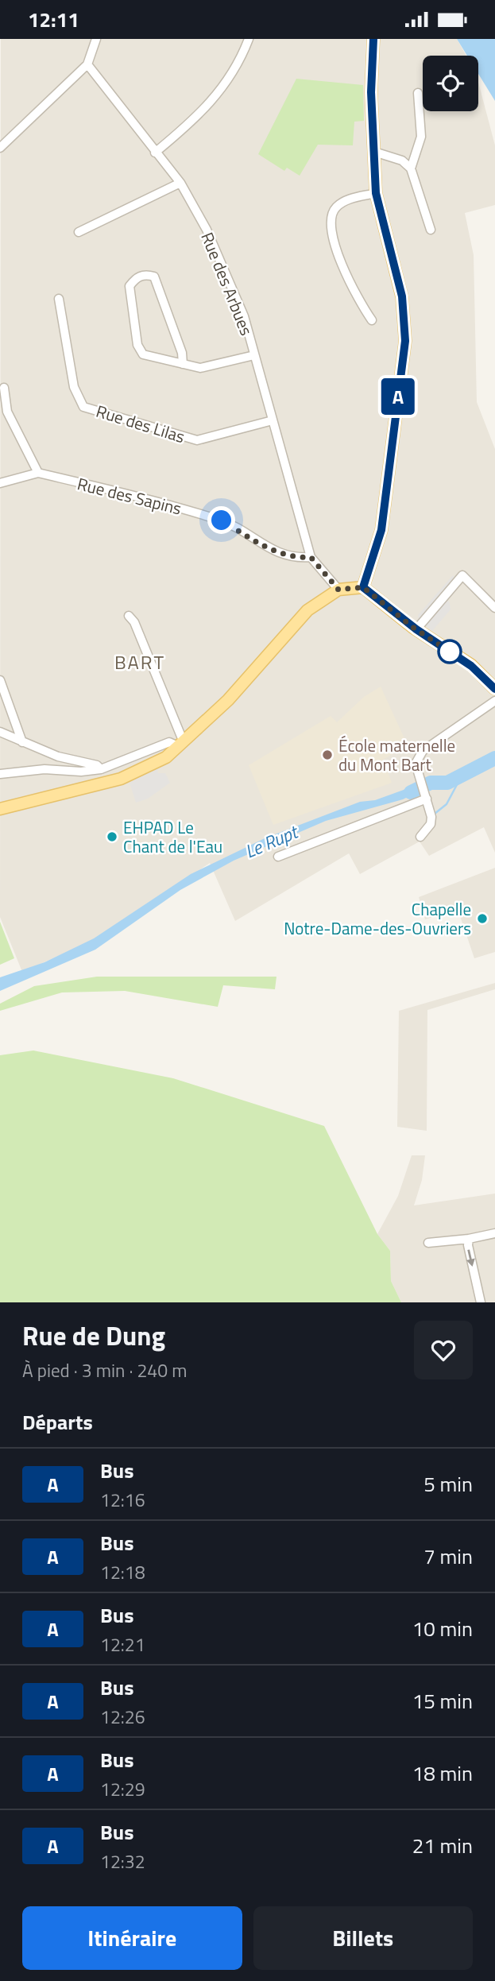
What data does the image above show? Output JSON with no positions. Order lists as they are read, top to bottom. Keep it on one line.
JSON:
{"streets":{"street":["Rue des Arbues","Rue des Lilas","Rue des Sapins"]},"crossings":[["Rue des Arbues","Rue des Lilas"],["Rue des Arbues","Rue des Sapins"]],"districts":["BART"],"water":["Le Rupt"],"places":["École maternelle du Mont Bart","EHPAD Le Chant de l'Eau","Chapelle Notre-Dame-des-Ouvriers"],"lines":["bus line A"],"page":{"status":"12:11","on_map":"A","heading":[["Rue de Dung","À pied · 3 min · 240 m"],"Départs"],"list":[{"mark":"A","name":"Bus","note":"12:16","value":"5 min"},{"mark":"A","name":"Bus","note":"12:18","value":"7 min"},{"mark":"A","name":"Bus","note":"12:21","value":"10 min"},{"mark":"A","name":"Bus","note":"12:26","value":"15 min"},{"mark":"A","name":"Bus","note":"12:29","value":"18 min"},{"mark":"A","name":"Bus","note":"12:32","value":"21 min"}],"buttons":["Itinéraire","Billets"]}}
